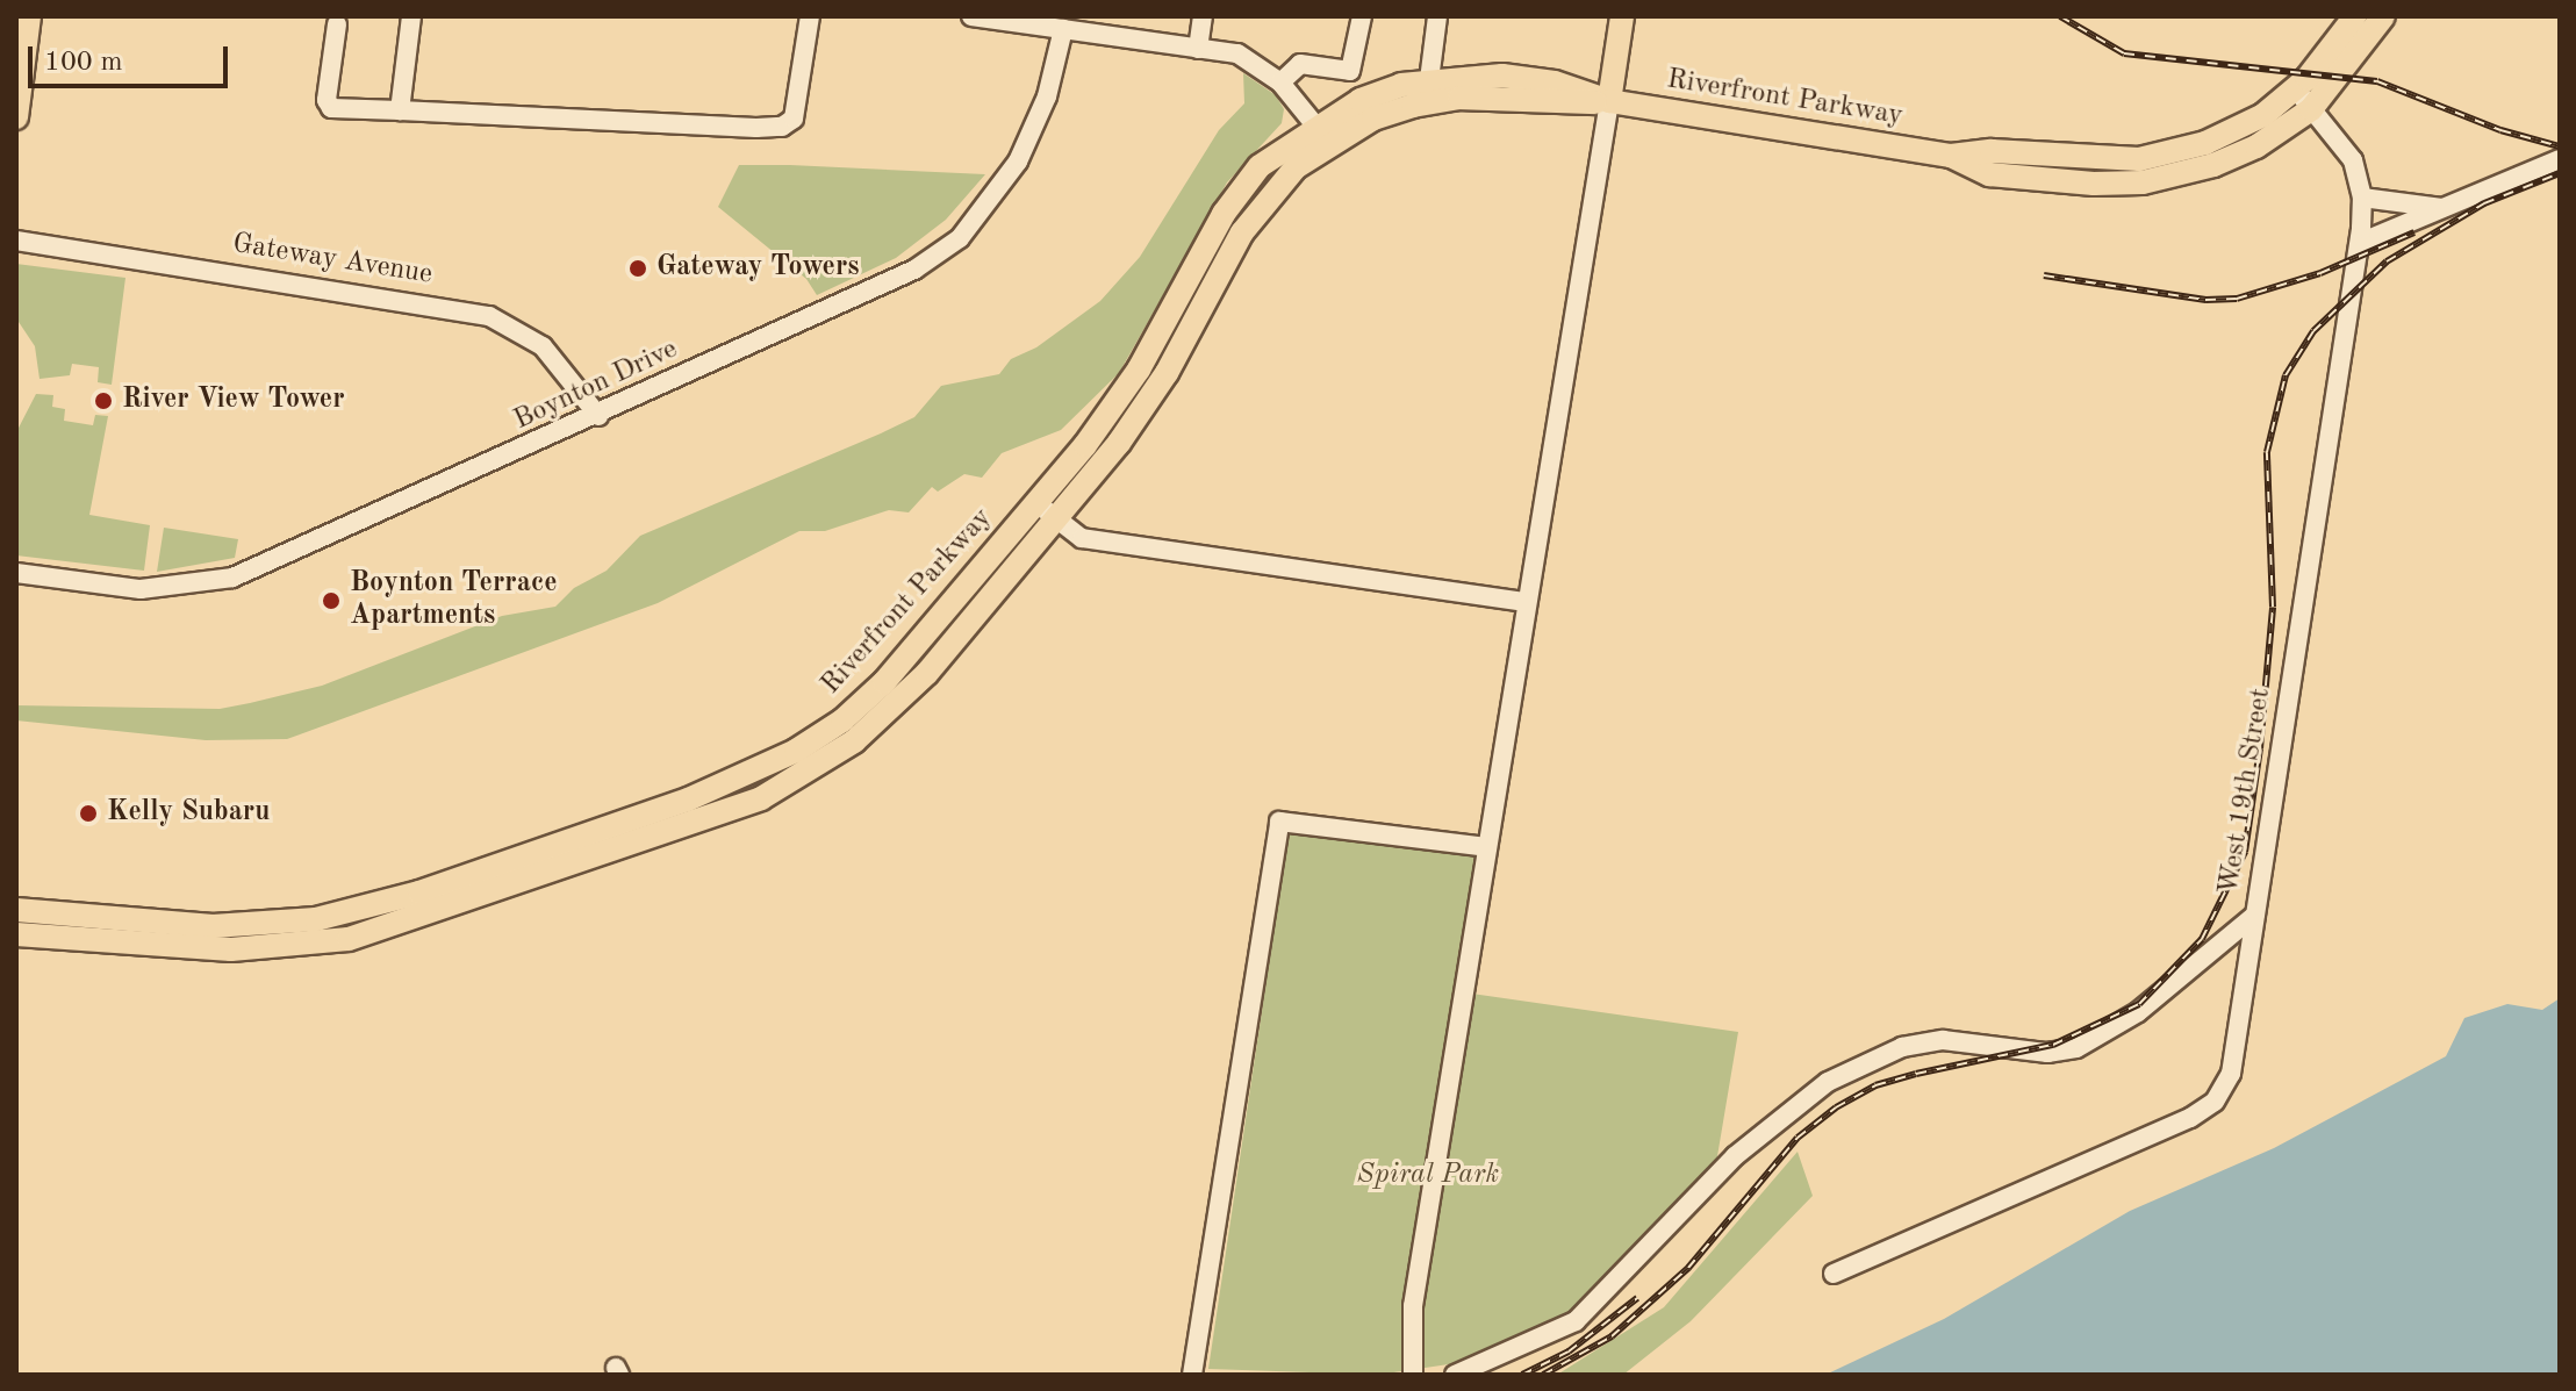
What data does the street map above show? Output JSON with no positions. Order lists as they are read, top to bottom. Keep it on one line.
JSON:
{"streets":{"main road":["Riverfront Parkway"],"street":["Gateway Avenue","Boynton Drive","West 19th Street"]},"crossings":[["Riverfront Parkway","West 19th Street"],["Gateway Avenue","Boynton Drive"]],"parks":["Spiral Park"],"places":["Gateway Towers","River View Tower","Boynton Terrace Apartments","Kelly Subaru"],"scale_bar":"100 m"}
